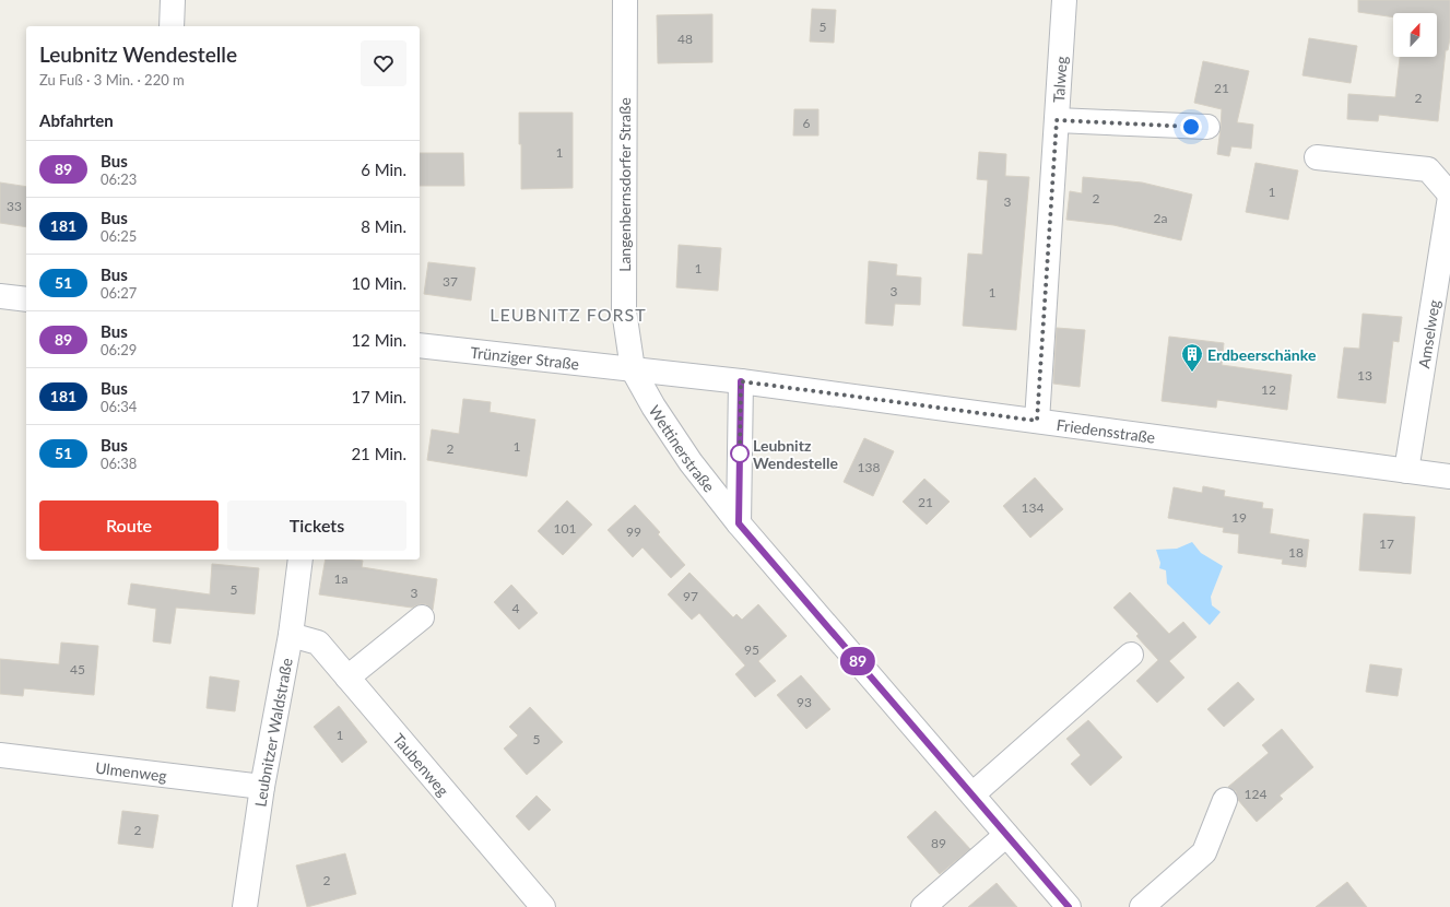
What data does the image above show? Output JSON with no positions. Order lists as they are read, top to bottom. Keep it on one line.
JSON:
{"streets":{"street":["Talweg","Langenbernsdorfer Straße","Amselweg","Trünziger Straße","Friedensstraße","Wettinerstraße","Leubnitzer Waldstraße","Taubenweg","Ulmenweg"]},"crossings":[["Talweg","Friedensstraße"],["Langenbernsdorfer Straße","Trünziger Straße"],["Langenbernsdorfer Straße","Friedensstraße"],["Langenbernsdorfer Straße","Wettinerstraße"],["Amselweg","Friedensstraße"],["Trünziger Straße","Friedensstraße"],["Trünziger Straße","Wettinerstraße"],["Friedensstraße","Wettinerstraße"],["Leubnitzer Waldstraße","Taubenweg"],["Leubnitzer Waldstraße","Ulmenweg"]],"districts":["LEUBNITZ FORST"],"places":{"building":["Erdbeerschänke"],"other":["Leubnitz Wendestelle"]},"lines":["bus line 89"],"house_numbers":["5","48","21","2","6","1","1","2","3","33","2a","1","37","3","1","13","12","1","2","138","21","134","19","101","99","17","18","1a","5","3","97","4","95","45","93","1","5","124","2","89","2"],"north":"top","page":{"on_map":"89","heading":[["Leubnitz Wendestelle","Zu Fuß · 3 Min. · 220 m"],"Abfahrten"],"list":[{"mark":"89","name":"Bus","note":"06:23","value":"6 Min."},{"mark":"181","name":"Bus","note":"06:25","value":"8 Min."},{"mark":"51","name":"Bus","note":"06:27","value":"10 Min."},{"mark":"89","name":"Bus","note":"06:29","value":"12 Min."},{"mark":"181","name":"Bus","note":"06:34","value":"17 Min."},{"mark":"51","name":"Bus","note":"06:38","value":"21 Min."}],"buttons":["Route","Tickets"]}}
